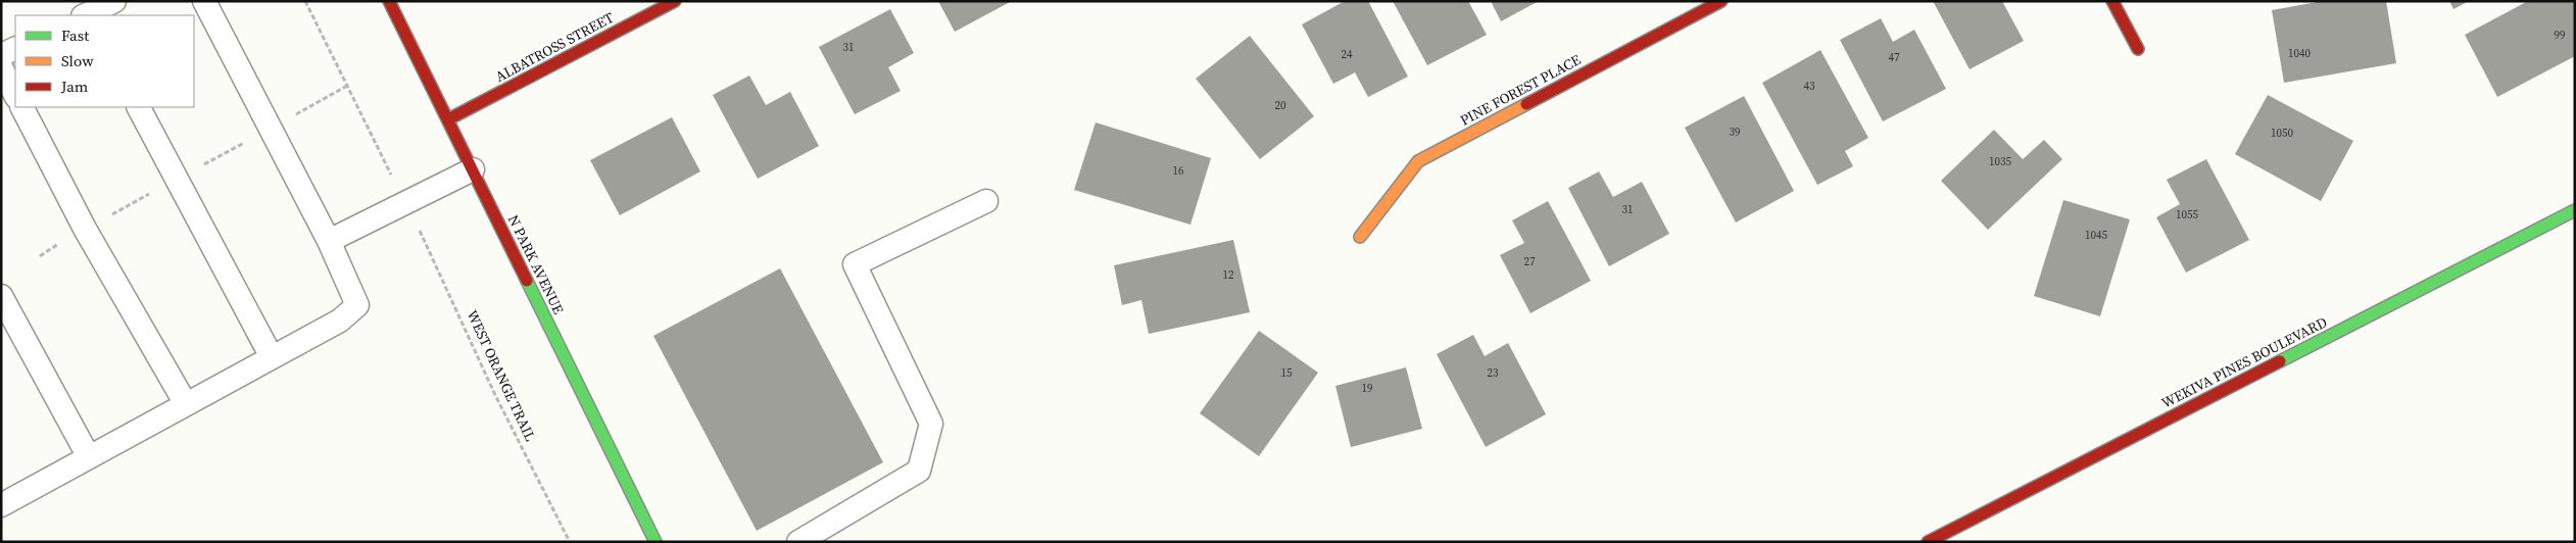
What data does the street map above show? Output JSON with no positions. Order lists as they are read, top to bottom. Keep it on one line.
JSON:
{"streets":{"street":["ALBATROSS STREET","PINE FOREST PLACE","N PARK AVENUE","WEKIVA PINES BOULEVARD"],"path":["WEST ORANGE TRAIL"]},"crossings":[["ALBATROSS STREET","N PARK AVENUE"]],"house_numbers":["99","31","1040","24","47","43","20","39","1050","1035","16","31","1055","1045","27","12","15","23","19"],"legend":["Fast","Slow","Jam"]}
